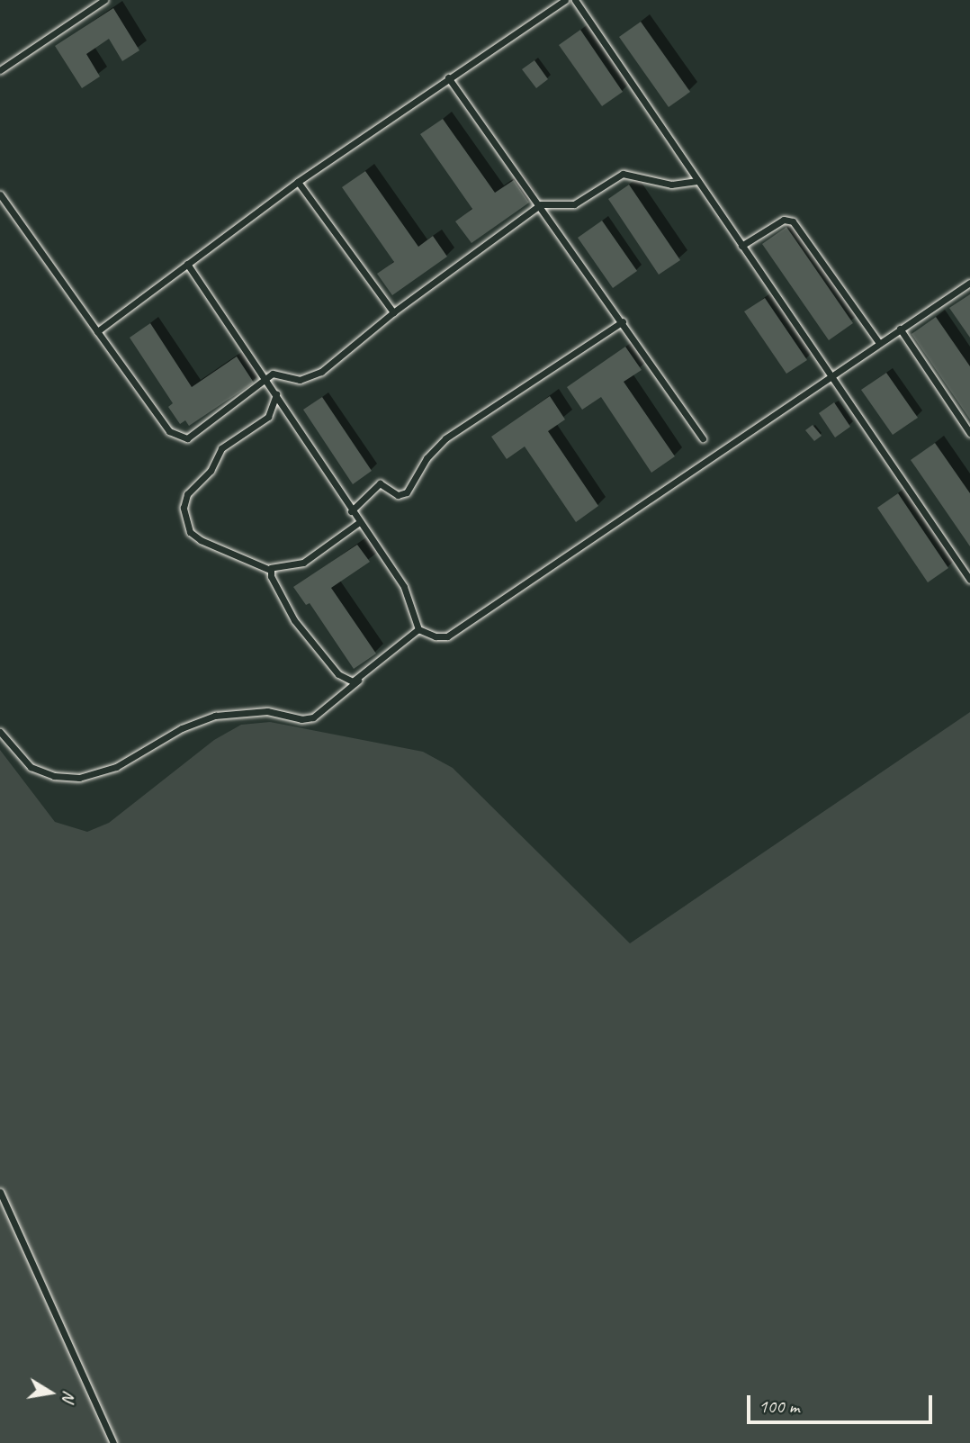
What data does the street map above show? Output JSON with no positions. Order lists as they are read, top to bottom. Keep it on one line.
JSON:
{"scale_bar":"100 m","north":"right"}
